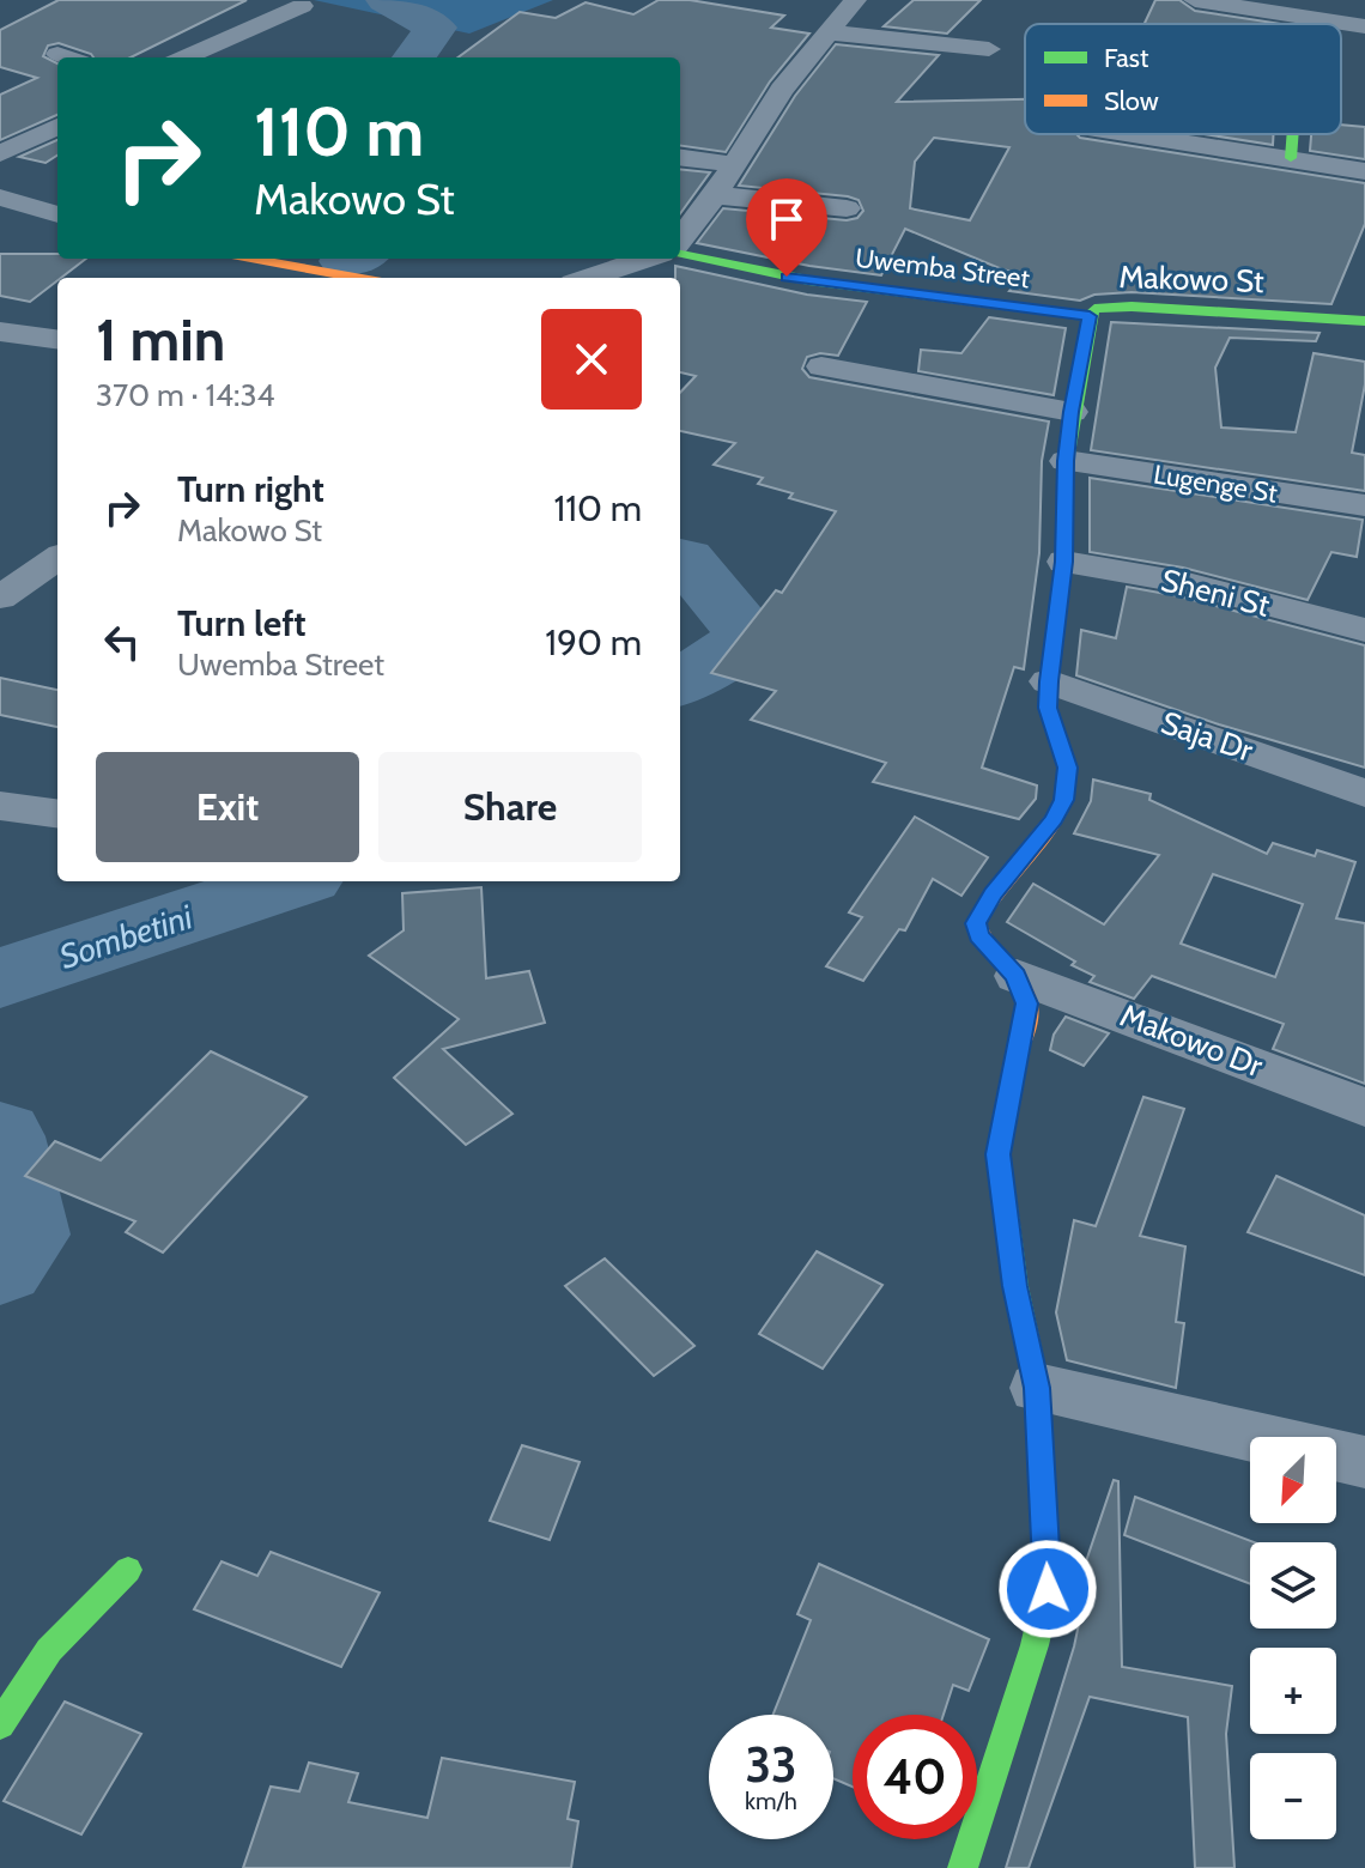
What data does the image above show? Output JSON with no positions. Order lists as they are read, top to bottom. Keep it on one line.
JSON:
{"streets":{"street":["Uwemba Street","Makowo St","Lugenge St","Sheni St","Saja Dr","Makowo Dr"]},"crossings":[["Uwemba Street","Makowo St"],["Makowo St","Lugenge St"],["Makowo St","Sheni St"],["Makowo St","Saja Dr"],["Makowo St","Makowo Dr"]],"water":["Sombetini"],"legend":["Fast","Slow"],"north":"bottom left","page":{"turn":["110 m","Makowo St"],"heading":["1 min","370 m · 14:34"],"list":[{"name":"Turn right","note":"Makowo St","value":"110 m"},{"name":"Turn left","note":"Uwemba Street","value":"190 m"}],"buttons":["Exit","Share"],"map_buttons":["+","−"],"speed":"33 km/h","limit":"40"}}
